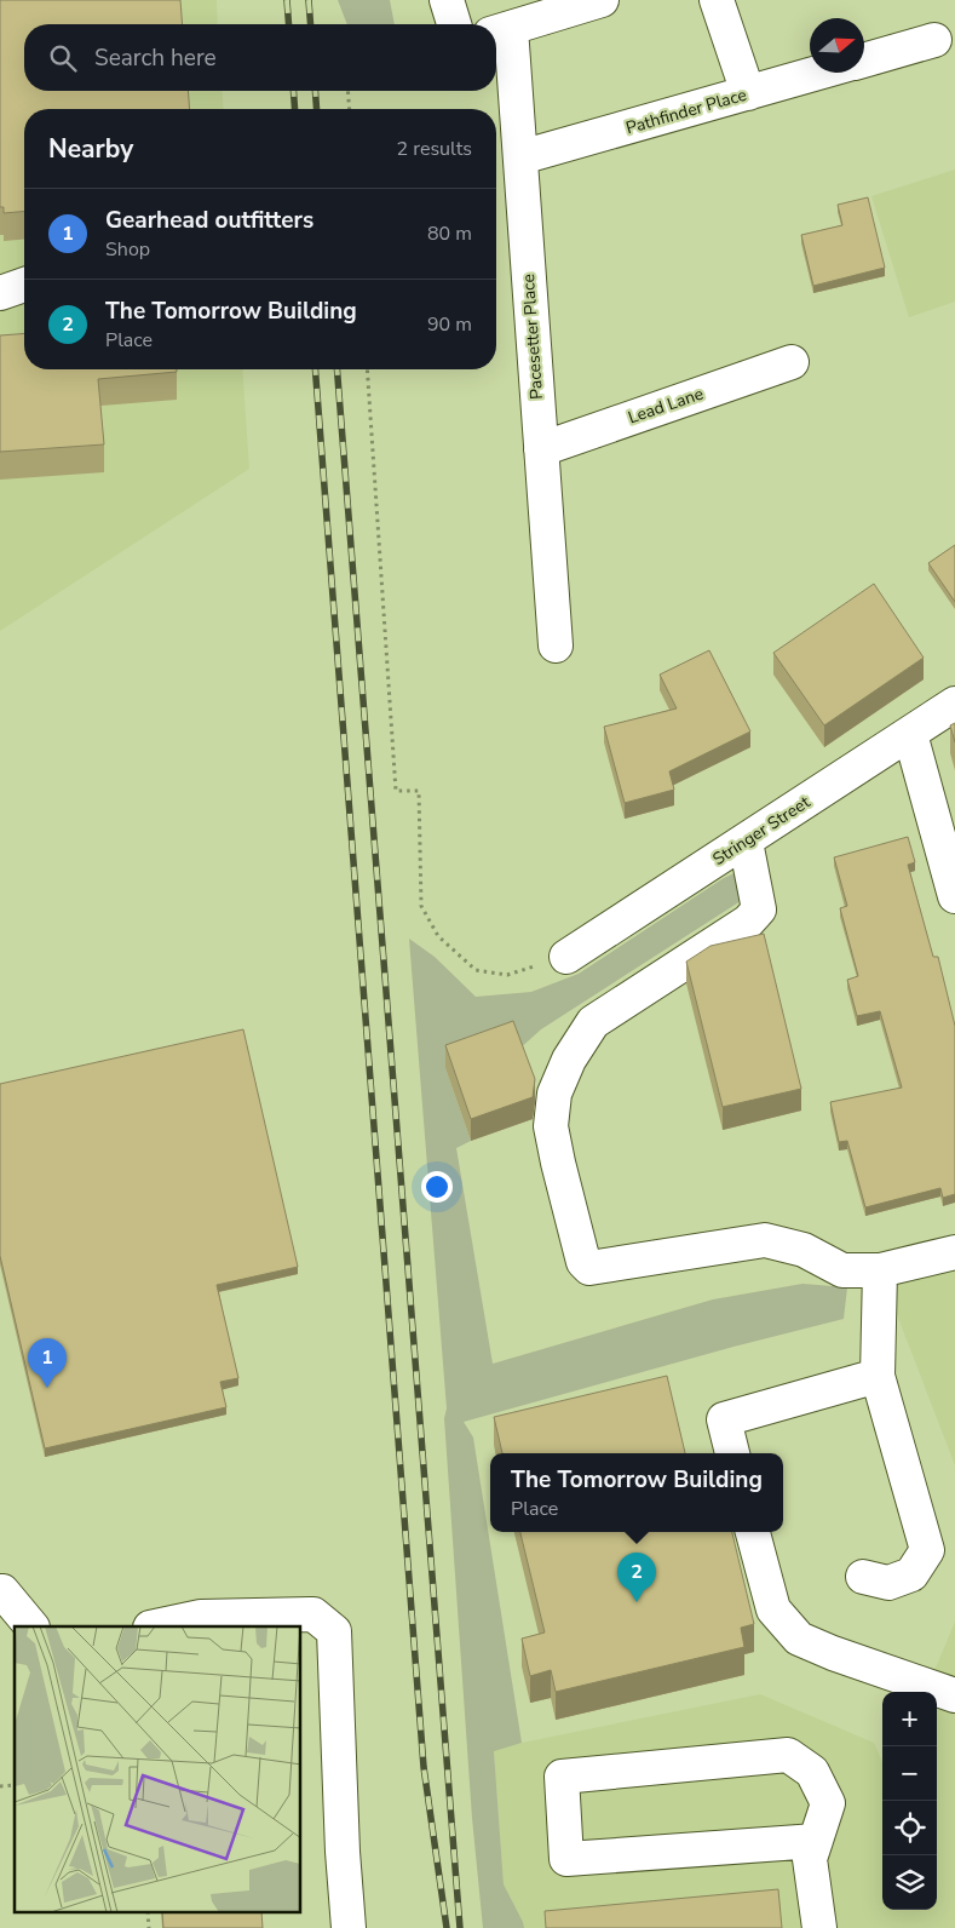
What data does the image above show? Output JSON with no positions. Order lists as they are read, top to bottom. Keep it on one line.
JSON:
{"streets":{"street":["Pathfinder Place","Pacesetter Place","Lead Lane","Stringer Street"]},"crossings":[["Pathfinder Place","Pacesetter Place"],["Pacesetter Place","Lead Lane"]],"north":"right","page":{"search":"Search here","heading":["Nearby","2 results"],"list":[{"mark":"1","name":"Gearhead outfitters","note":"Shop","value":"80 m"},{"mark":"2","name":"The Tomorrow Building","note":"Place","value":"90 m"}],"pins":["1","2"],"popup":["The Tomorrow Building","Place"],"map_buttons":["+","−"]}}
